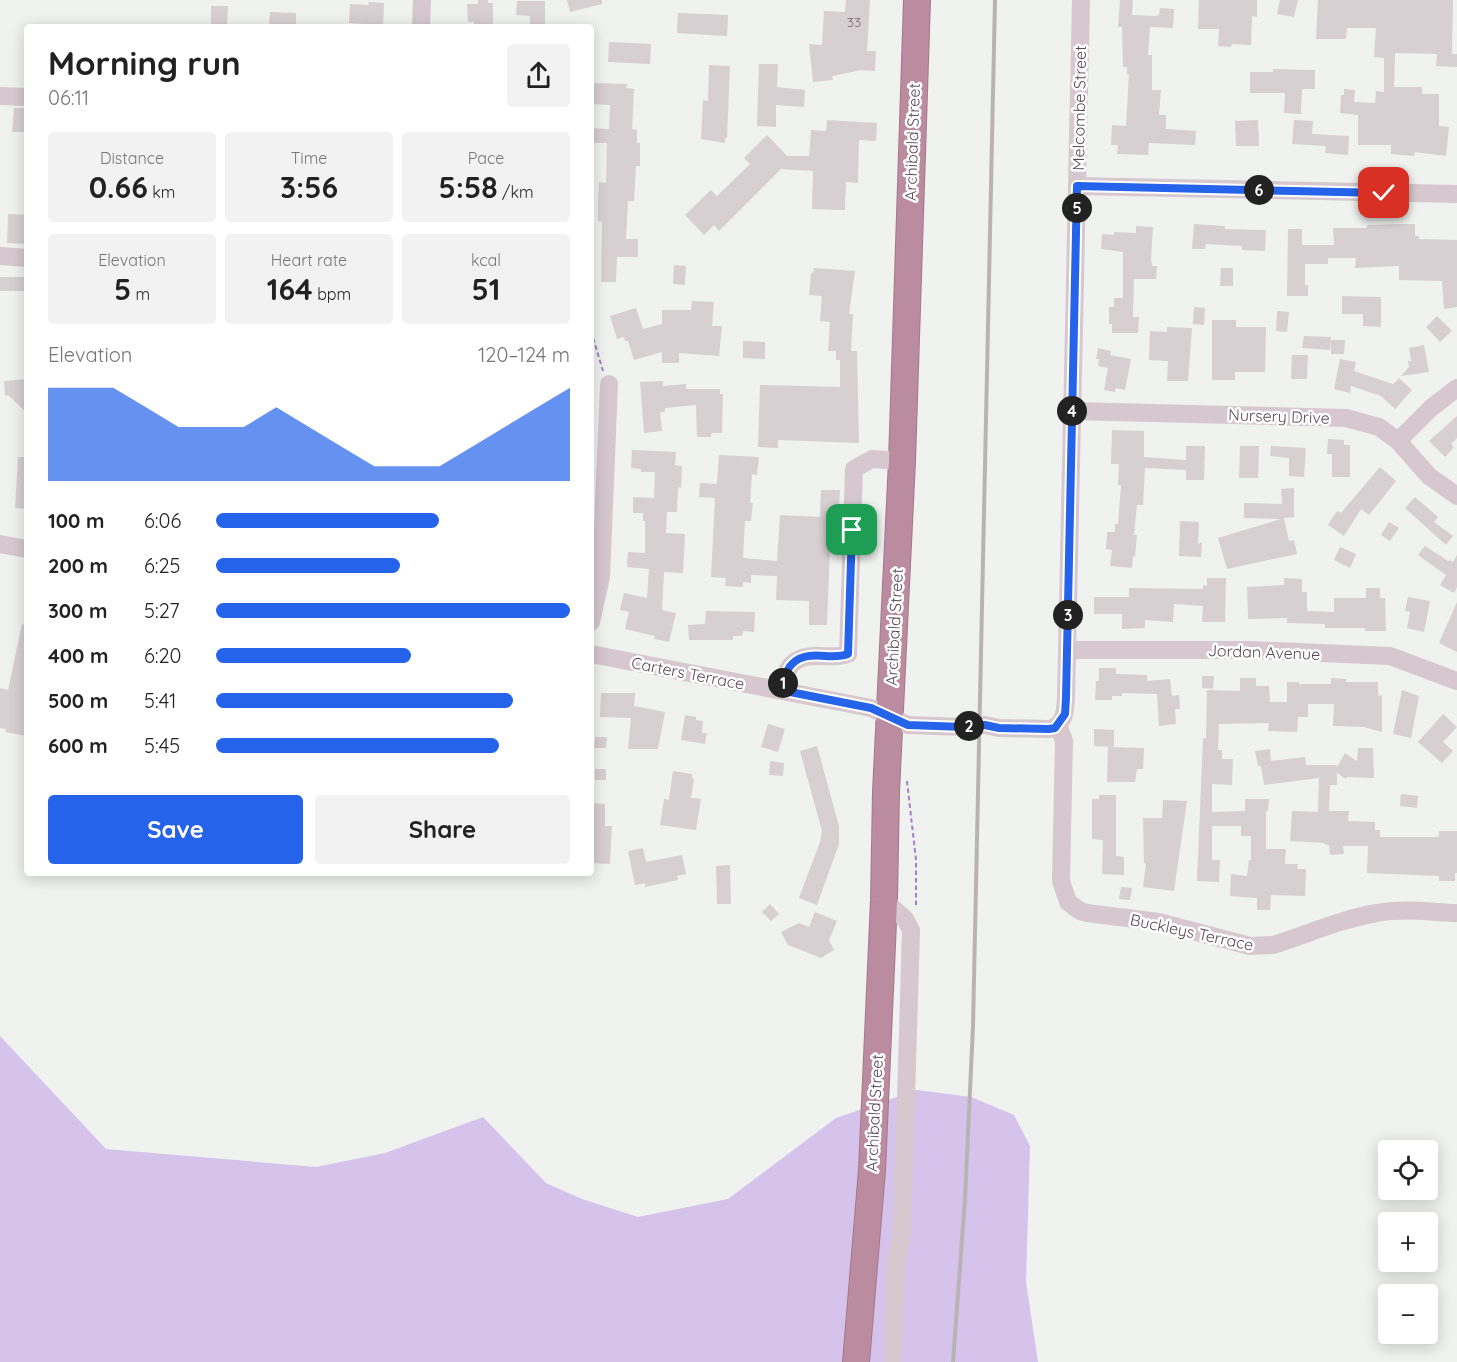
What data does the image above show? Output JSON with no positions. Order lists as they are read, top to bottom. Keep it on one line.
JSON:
{"streets":{"highway":["Archibald Street"],"street":["Melcombe Street","Nursery Drive","Jordan Avenue","Carters Terrace","Buckleys Terrace"]},"crossings":[["Melcombe Street","Nursery Drive"],["Melcombe Street","Jordan Avenue"],["Melcombe Street","Buckleys Terrace"],["Archibald Street","Carters Terrace"]],"house_numbers":["33"],"page":{"heading":["Morning run","06:11"],"stats":[["Distance","0.66 km"],["Time","3:56"],["Pace","5:58 /km"],["Elevation","5 m"],["Heart rate","164 bpm"],["kcal","51"]],"pins":["6","5","4","3","1","2"],"chart":["Elevation","120–124 m"],"list":[{"name":"100 m","note":"6:06"},{"name":"200 m","note":"6:25"},{"name":"300 m","note":"5:27"},{"name":"400 m","note":"6:20"},{"name":"500 m","note":"5:41"},{"name":"600 m","note":"5:45"}],"buttons":["Save","Share"],"map_buttons":["+","−"]}}
